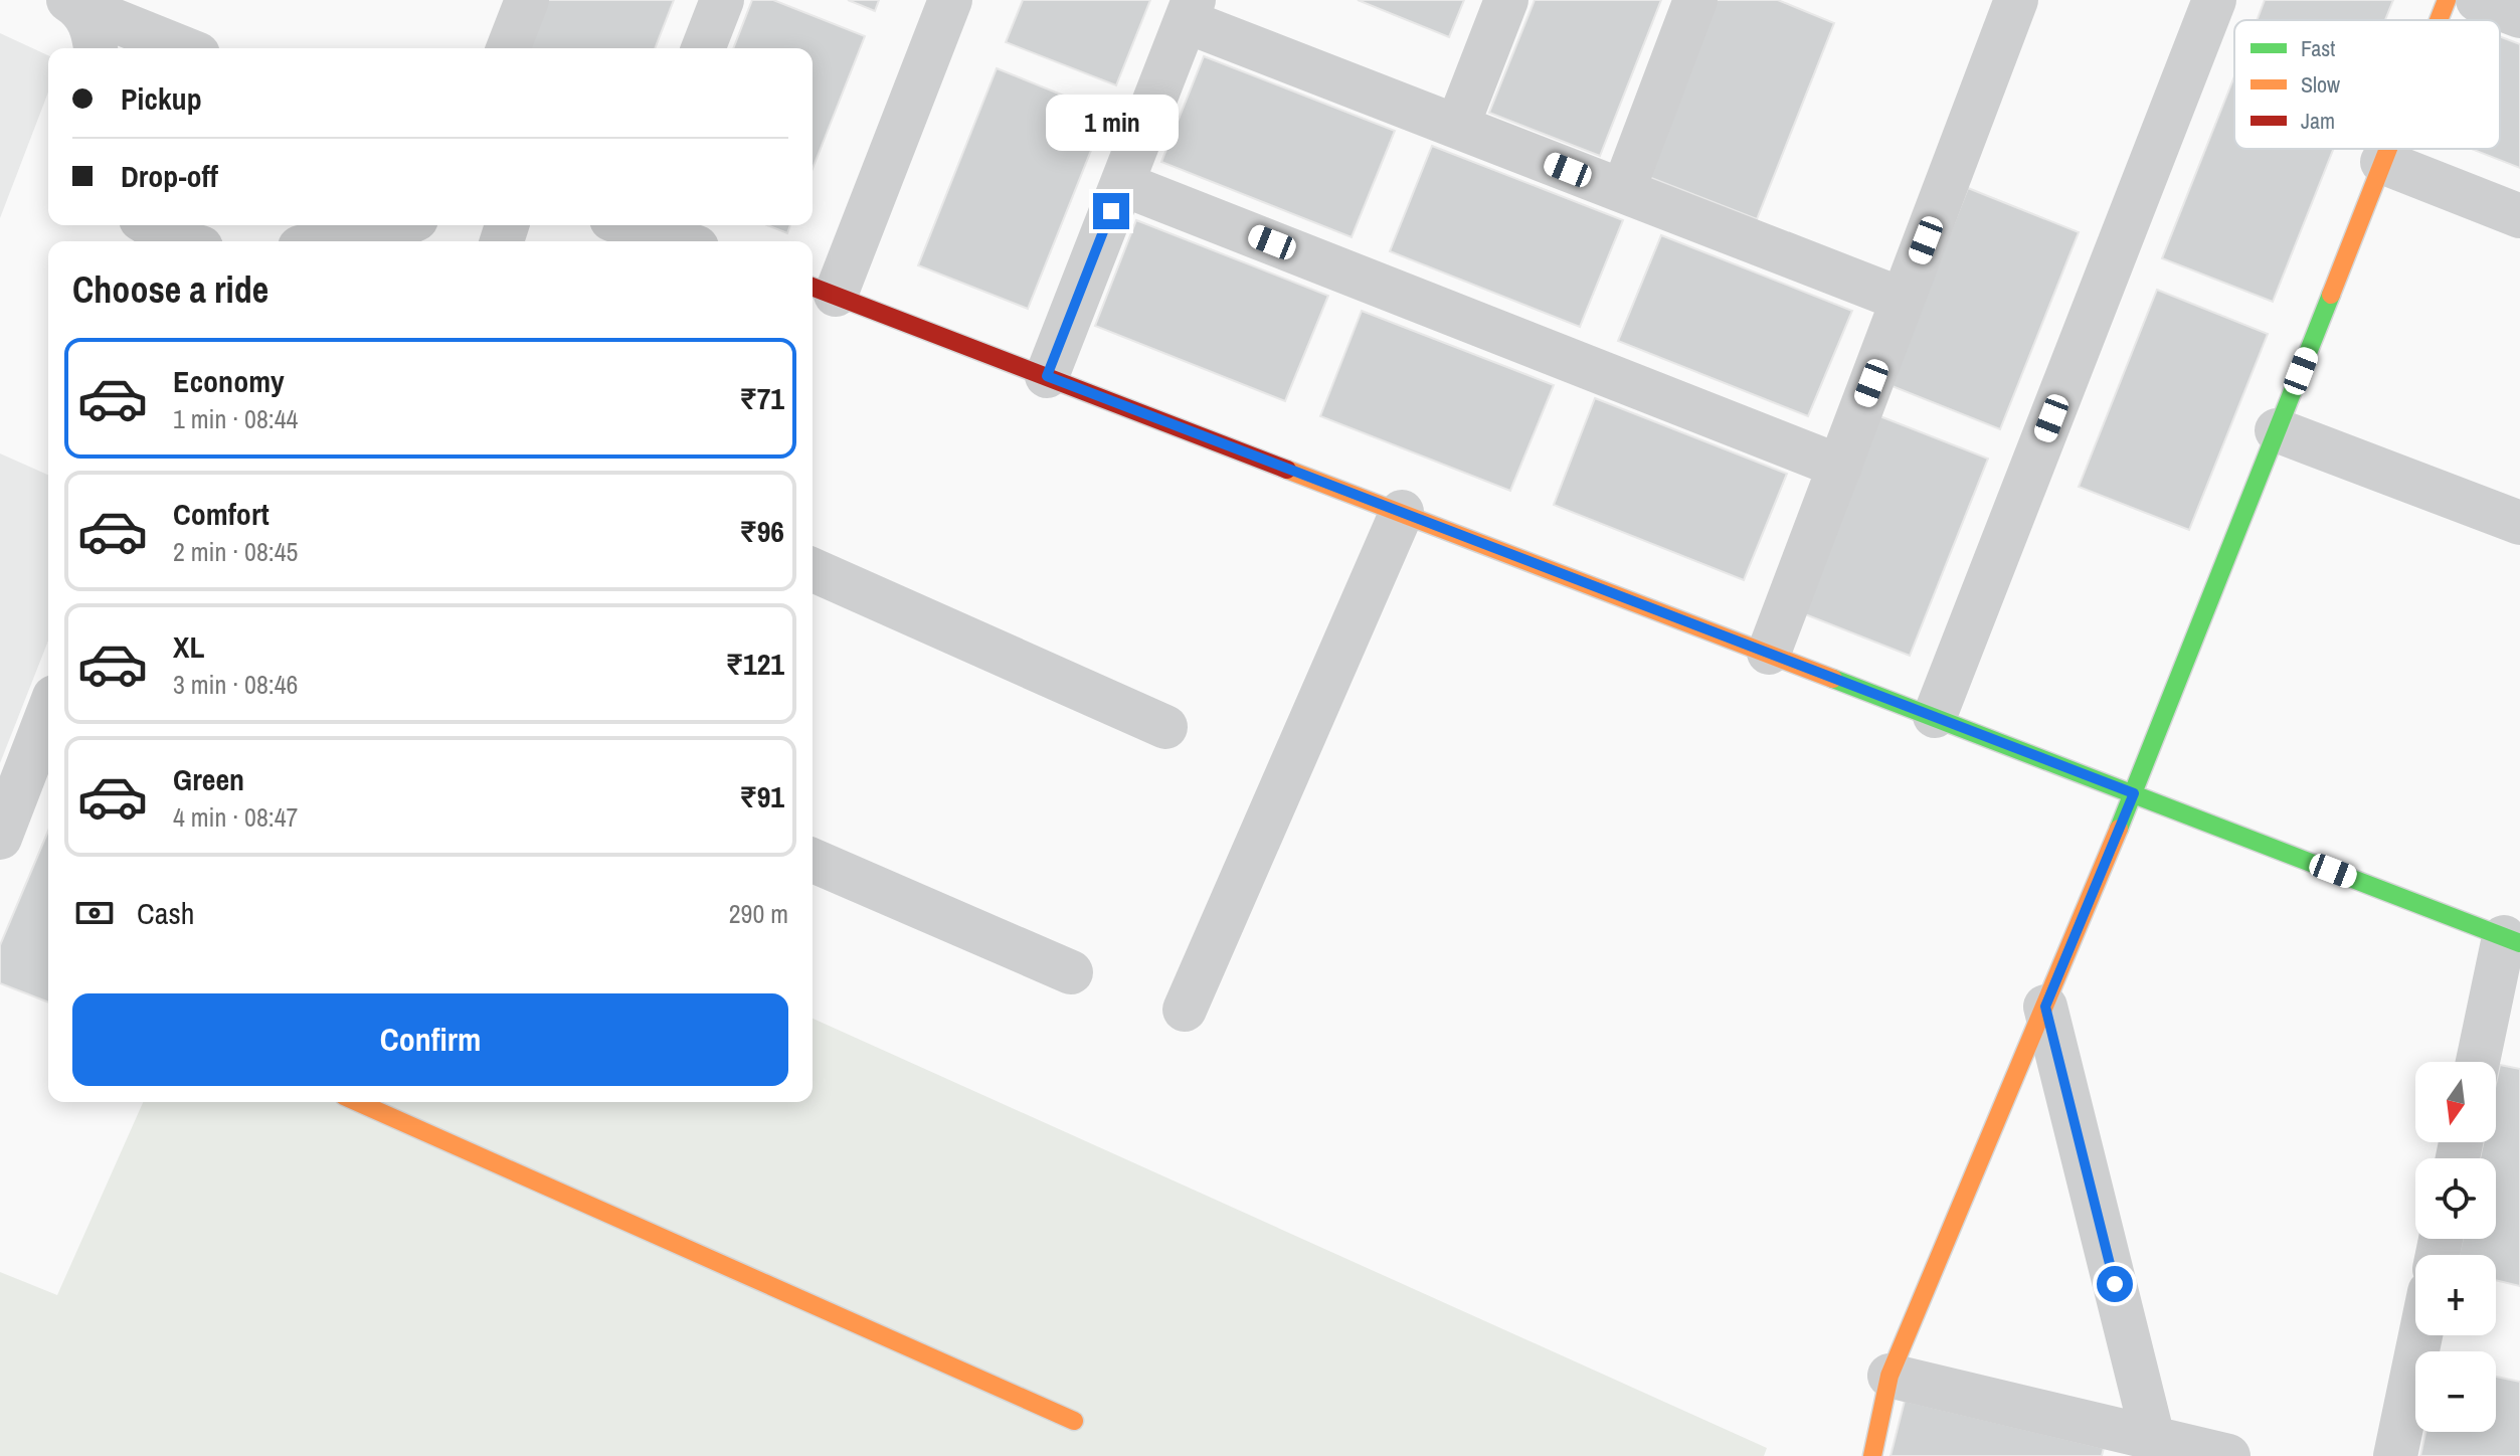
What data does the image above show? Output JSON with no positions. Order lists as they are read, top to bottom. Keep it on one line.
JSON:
{"legend":["Fast","Slow","Jam"],"north":"bottom","page":{"banner":["Pickup","Drop-off"],"bubble":"1 min","heading":"Choose a ride","list":[{"name":"Economy","note":"1 min · 08:44","value":"₹71"},{"name":"Comfort","note":"2 min · 08:45","value":"₹96"},{"name":"XL","note":"3 min · 08:46","value":"₹121"},{"name":"Green","note":"4 min · 08:47","value":"₹91"}],"pay":["Cash","290 m"],"buttons":"Confirm","map_buttons":["+","−"]}}
